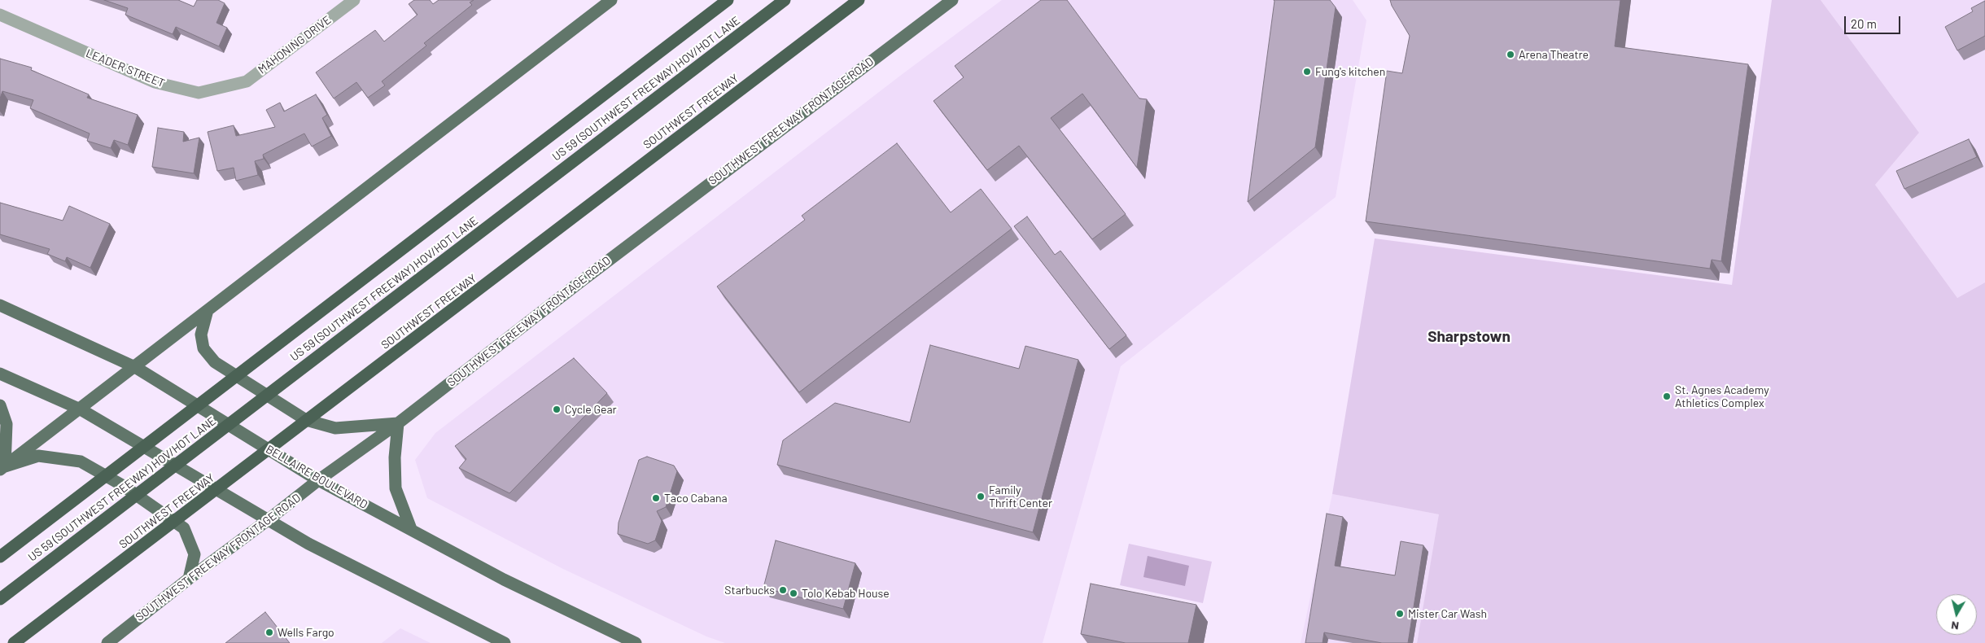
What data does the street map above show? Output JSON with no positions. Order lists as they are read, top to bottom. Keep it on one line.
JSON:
{"streets":{"highway":["US 59 (SOUTHWEST FREEWAY) HOV/HOT LANE","SOUTHWEST FREEWAY"],"main road":["SOUTHWEST FREEWAY FRONTAGE ROAD","BELLAIRE BOULEVARD"],"street":["MAHONING DRIVE","LEADER STREET"]},"crossings":[["MAHONING DRIVE","LEADER STREET"],["SOUTHWEST FREEWAY FRONTAGE ROAD","BELLAIRE BOULEVARD"]],"districts":["Sharpstown"],"places":["Arena Theatre","Fung's kitchen","St. Agnes Academy Athletics Complex","Cycle Gear","Family Thrift Center","Taco Cabana","Starbucks","Tolo Kebab House","Mister Car Wash","Wells Fargo"],"scale_bar":"20 m","north":"bottom"}
